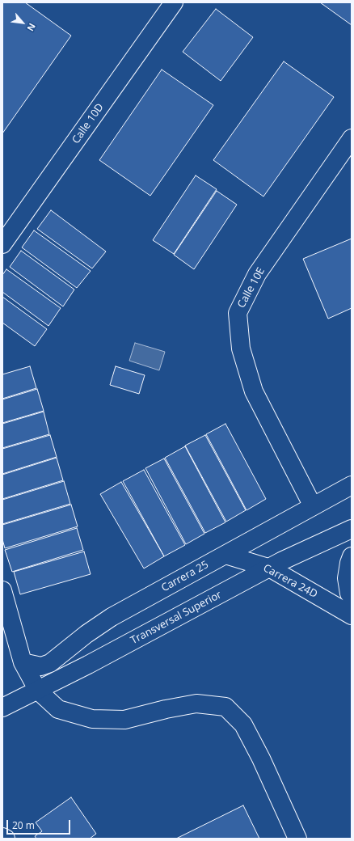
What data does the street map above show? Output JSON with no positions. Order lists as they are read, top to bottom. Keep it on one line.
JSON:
{"streets":{"street":["Calle 10D","Calle 10E","Carrera 25","Carrera 24D","Transversal Superior"]},"crossings":[["Calle 10E","Carrera 25"],["Carrera 25","Carrera 24D"],["Carrera 24D","Transversal Superior"]],"scale_bar":"20 m","north":"bottom right"}
